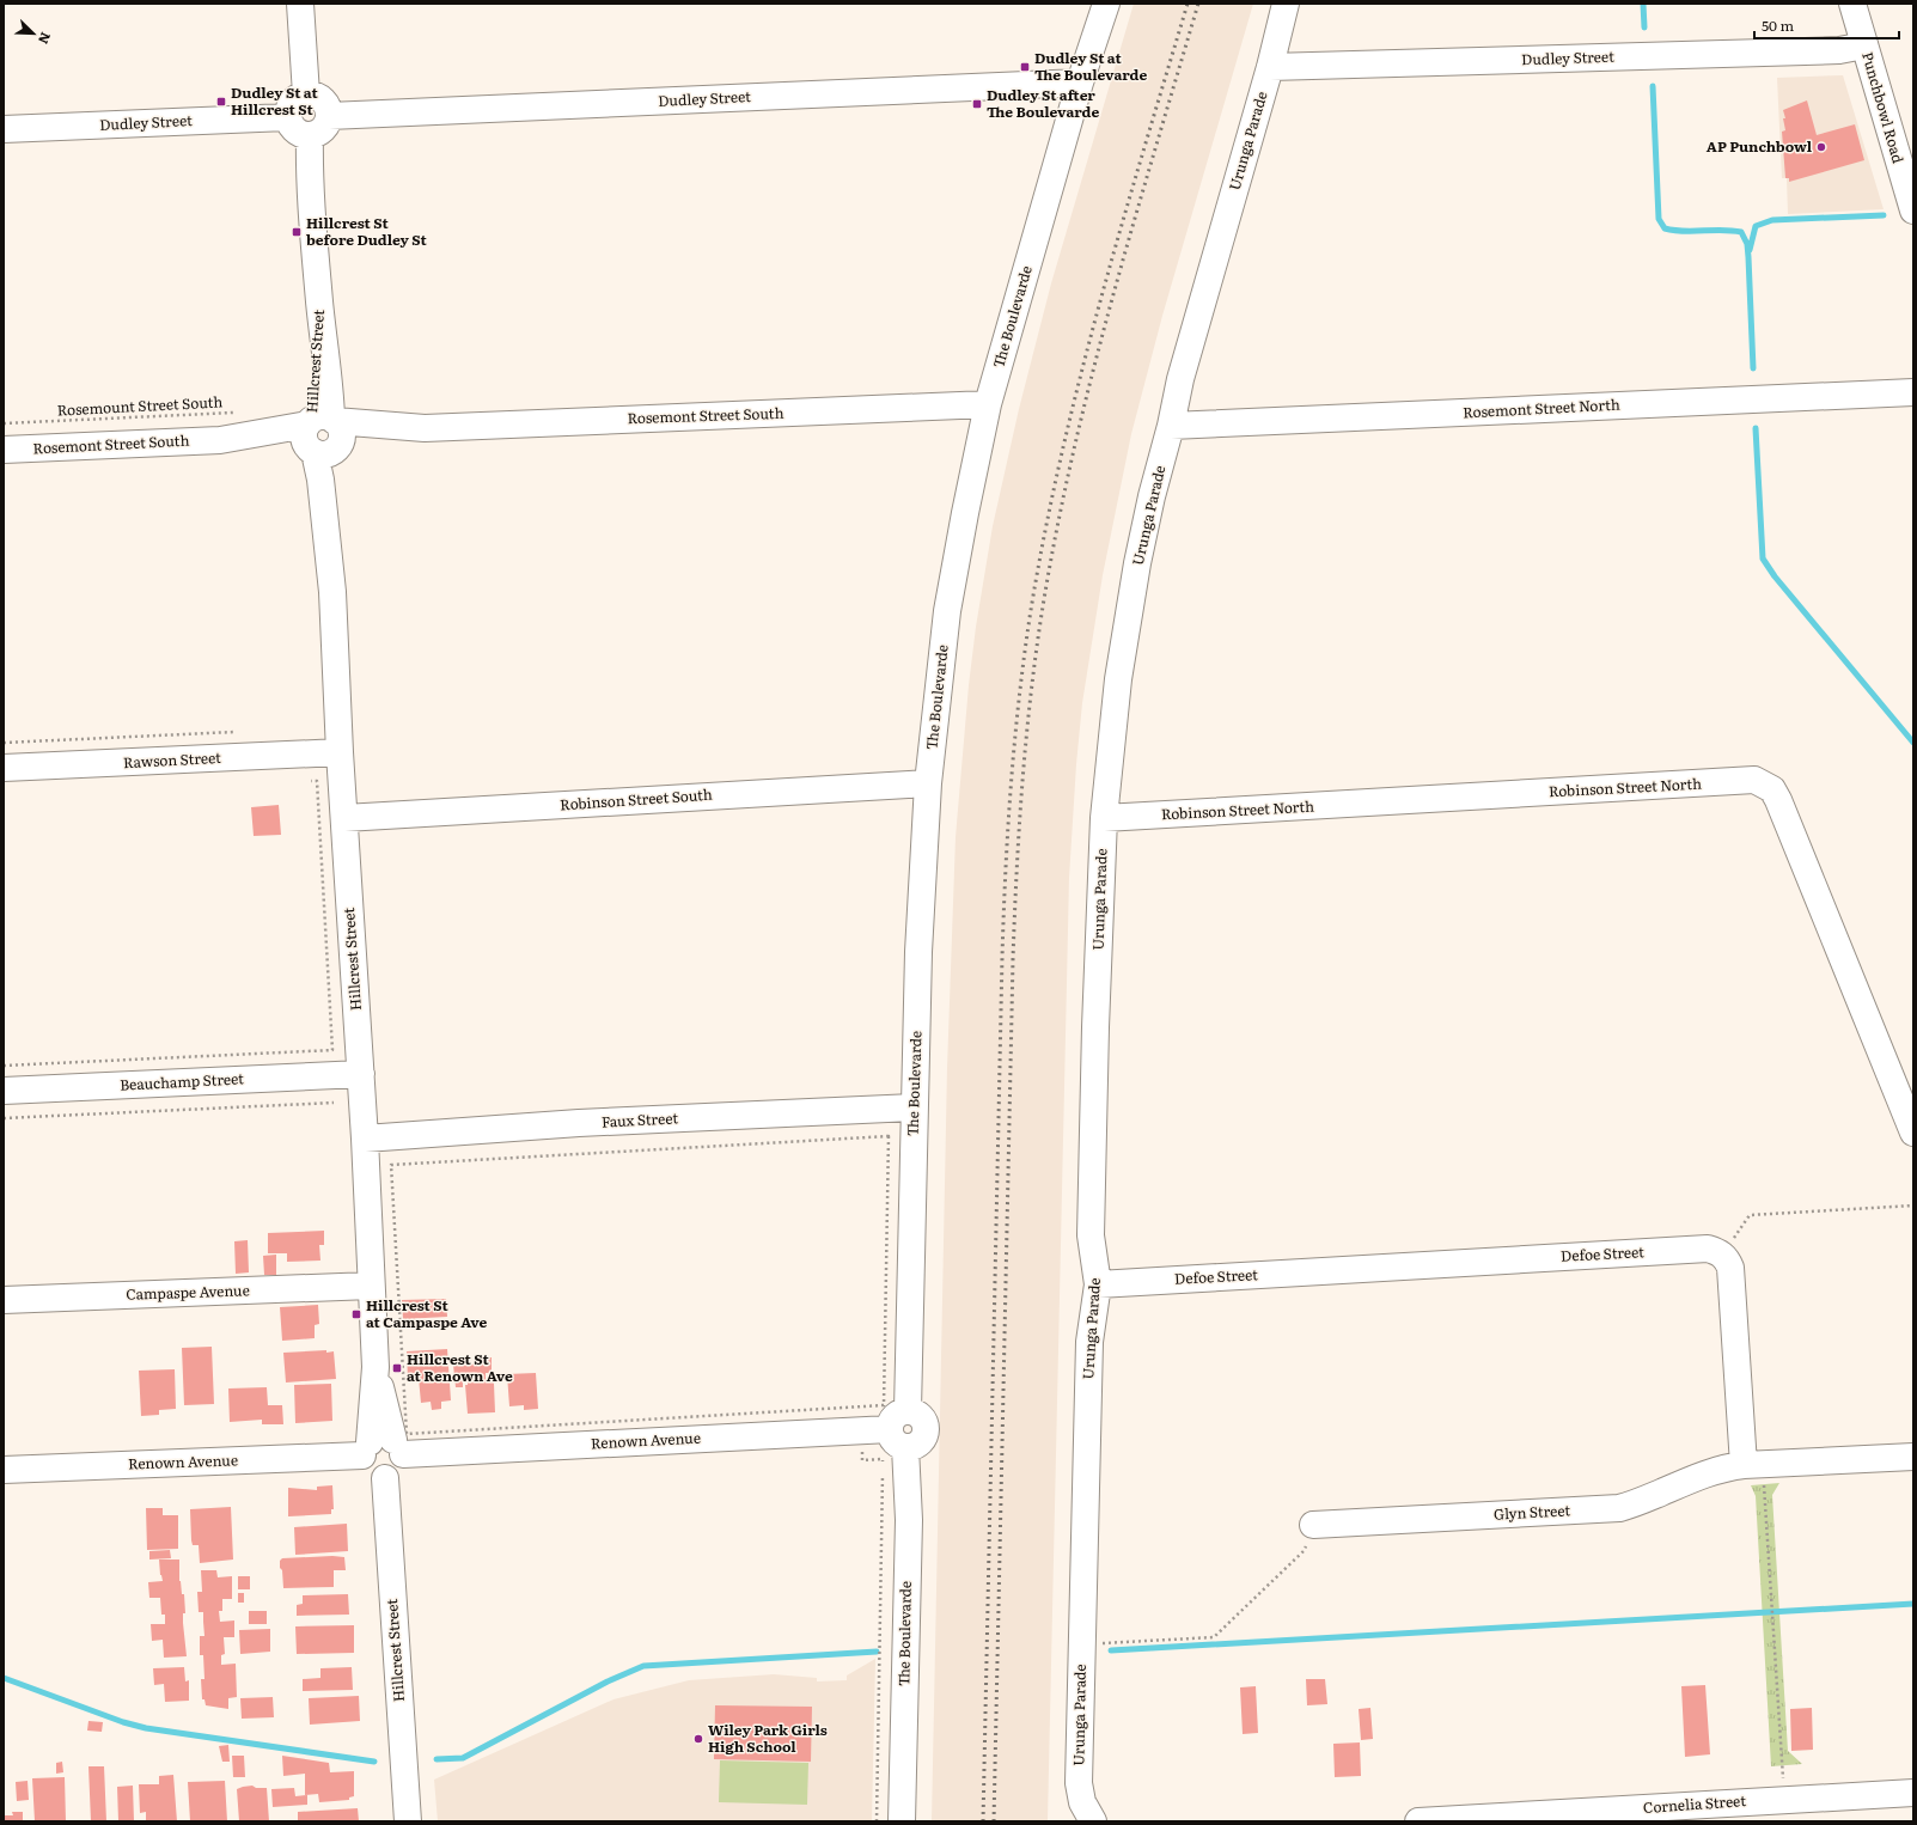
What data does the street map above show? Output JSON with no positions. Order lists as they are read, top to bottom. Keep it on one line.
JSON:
{"streets":{"street":["Dudley Street","Punchbowl Road","Urunga Parade","The Boulevarde","Hillcrest Street","Rosemont Street North","Rosemont Street South","Rawson Street","Robinson Street North","Robinson Street South","Beauchamp Street","Faux Street","Defoe Street","Campaspe Avenue","Renown Avenue","Glyn Street","Cornelia Street"],"path":["Rosemount Street South"]},"crossings":[["Dudley Street","Punchbowl Road"],["Dudley Street","Urunga Parade"],["Dudley Street","The Boulevarde"],["Dudley Street","Hillcrest Street"],["Urunga Parade","Rosemont Street North"],["Urunga Parade","Robinson Street North"],["Urunga Parade","Defoe Street"],["The Boulevarde","Rosemont Street South"],["The Boulevarde","Robinson Street South"],["The Boulevarde","Faux Street"],["The Boulevarde","Renown Avenue"],["Hillcrest Street","Rosemont Street South"],["Hillcrest Street","Rawson Street"],["Hillcrest Street","Robinson Street South"],["Hillcrest Street","Beauchamp Street"],["Hillcrest Street","Faux Street"],["Hillcrest Street","Campaspe Avenue"],["Hillcrest Street","Renown Avenue"]],"places":{"transit":["Dudley St at The Boulevarde","Dudley St at Hillcrest St","Dudley St after The Boulevarde","Hillcrest St before Dudley St","Hillcrest St at Campaspe Ave","Hillcrest St at Renown Ave"],"other":["AP Punchbowl","Wiley Park Girls High School"]},"scale_bar":"50 m","north":"bottom right"}
